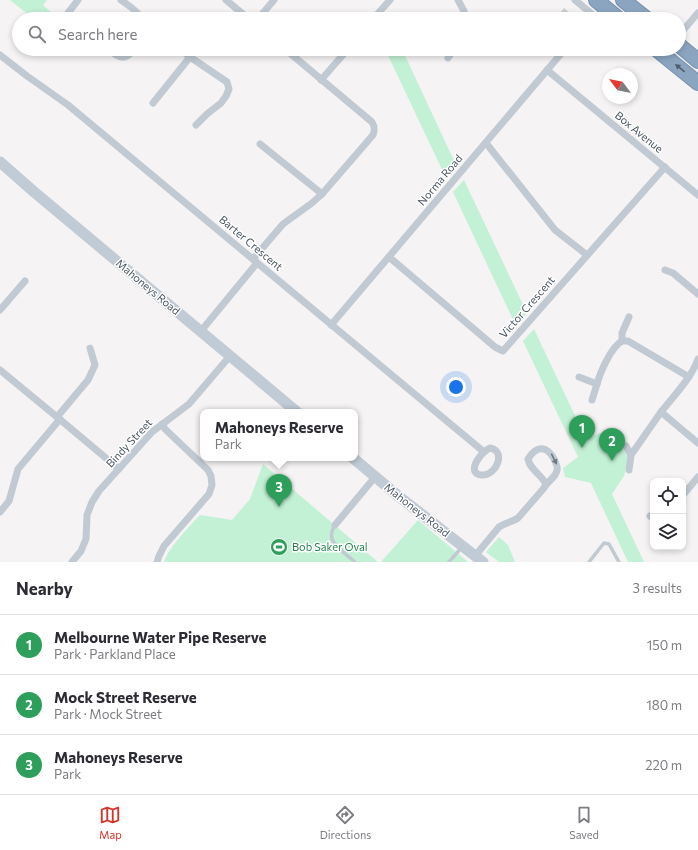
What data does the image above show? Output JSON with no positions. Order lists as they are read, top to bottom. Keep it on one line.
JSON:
{"streets":{"main road":["Mahoneys Road"],"street":["Box Avenue","Norma Road","Barter Crescent","Victor Crescent","Bindy Street"]},"crossings":[["Box Avenue","Norma Road"],["Box Avenue","Victor Crescent"],["Norma Road","Barter Crescent"],["Norma Road","Victor Crescent"],["Mahoneys Road","Bindy Street"]],"places":{"sports":["Bob Saker Oval"]},"north":"top left","page":{"search":"Search here","popup":["Mahoneys Reserve","Park"],"pins":["1","2","3"],"heading":["Nearby","3 results"],"list":[{"mark":"1","name":"Melbourne Water Pipe Reserve","note":"Park · Parkland Place","value":"150 m"},{"mark":"2","name":"Mock Street Reserve","note":"Park · Mock Street","value":"180 m"},{"mark":"3","name":"Mahoneys Reserve","note":"Park","value":"220 m"}],"nav":["Map","Directions","Saved"]}}
